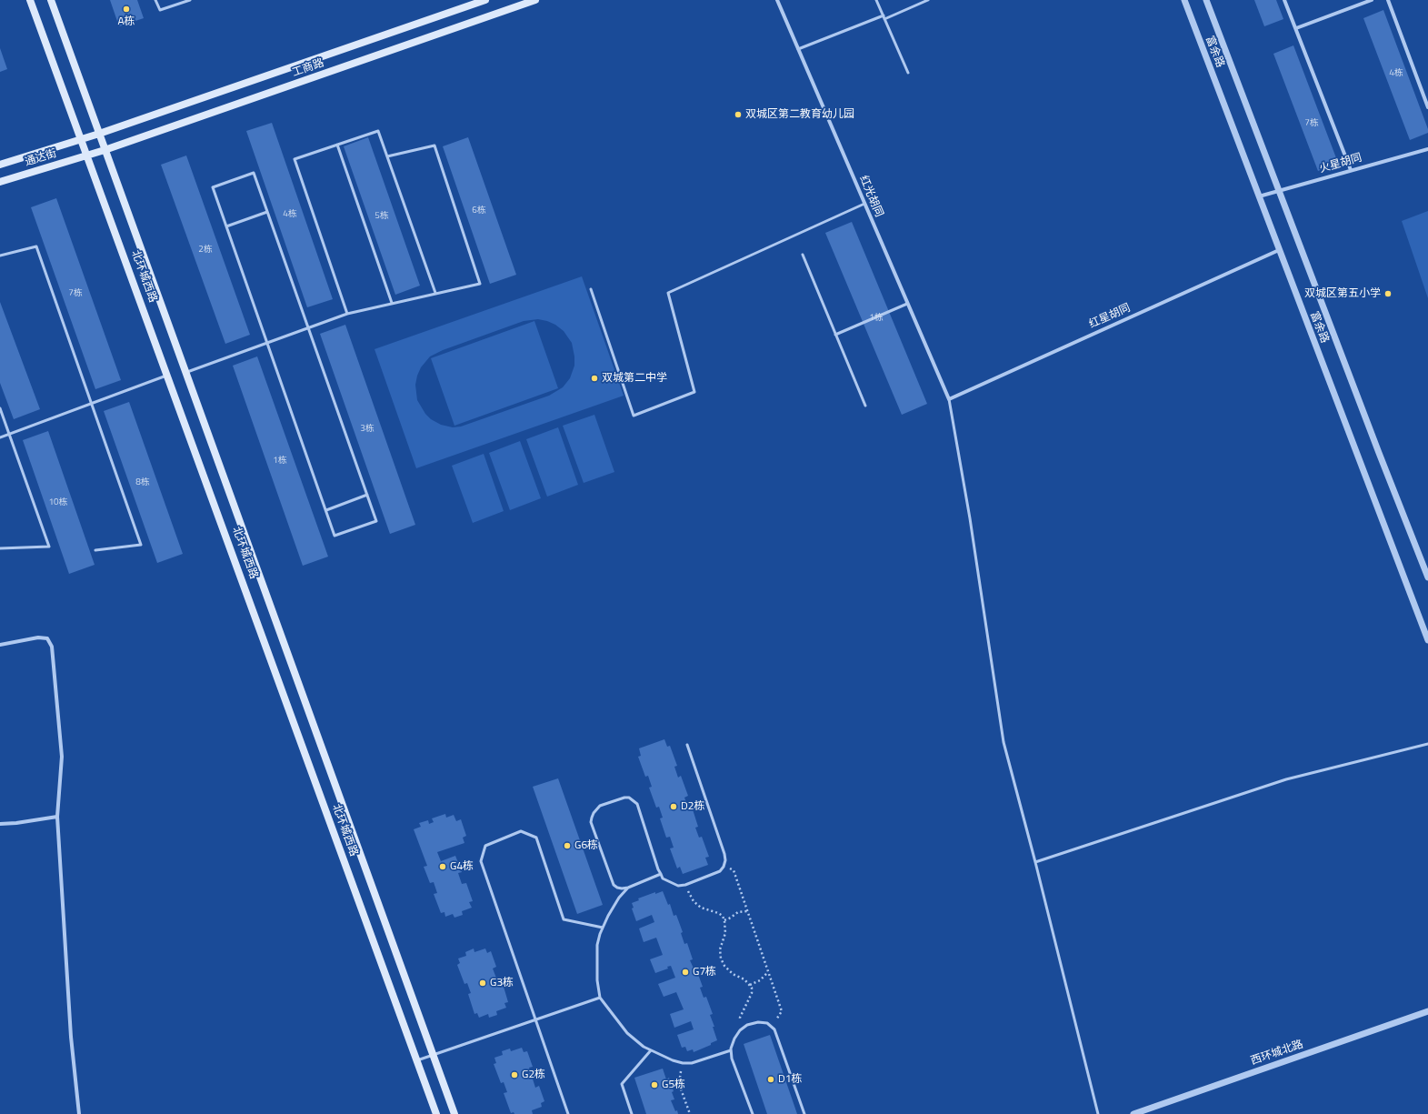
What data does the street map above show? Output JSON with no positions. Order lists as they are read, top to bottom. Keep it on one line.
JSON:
{"streets":{"main road":["工商路","通达街","北环城西路"],"street":["富余路","火星胡同","红光胡同","红星胡同","西环城北路"]},"crossings":[["富余路","火星胡同"],["富余路","红星胡同"],["工商路","通达街"],["工商路","北环城西路"],["通达街","北环城西路"],["红光胡同","红星胡同"]],"places":["A栋","双城区第二教育幼儿园","双城区第五小学","双城第二中学","D2栋","G6栋","G4栋","G7栋","G3栋","G2栋","D1栋","G5栋"],"house_numbers":["4栋","7栋","6栋","4栋","5栋","2栋","7栋","1栋","3栋","1栋","8栋","10栋"]}
